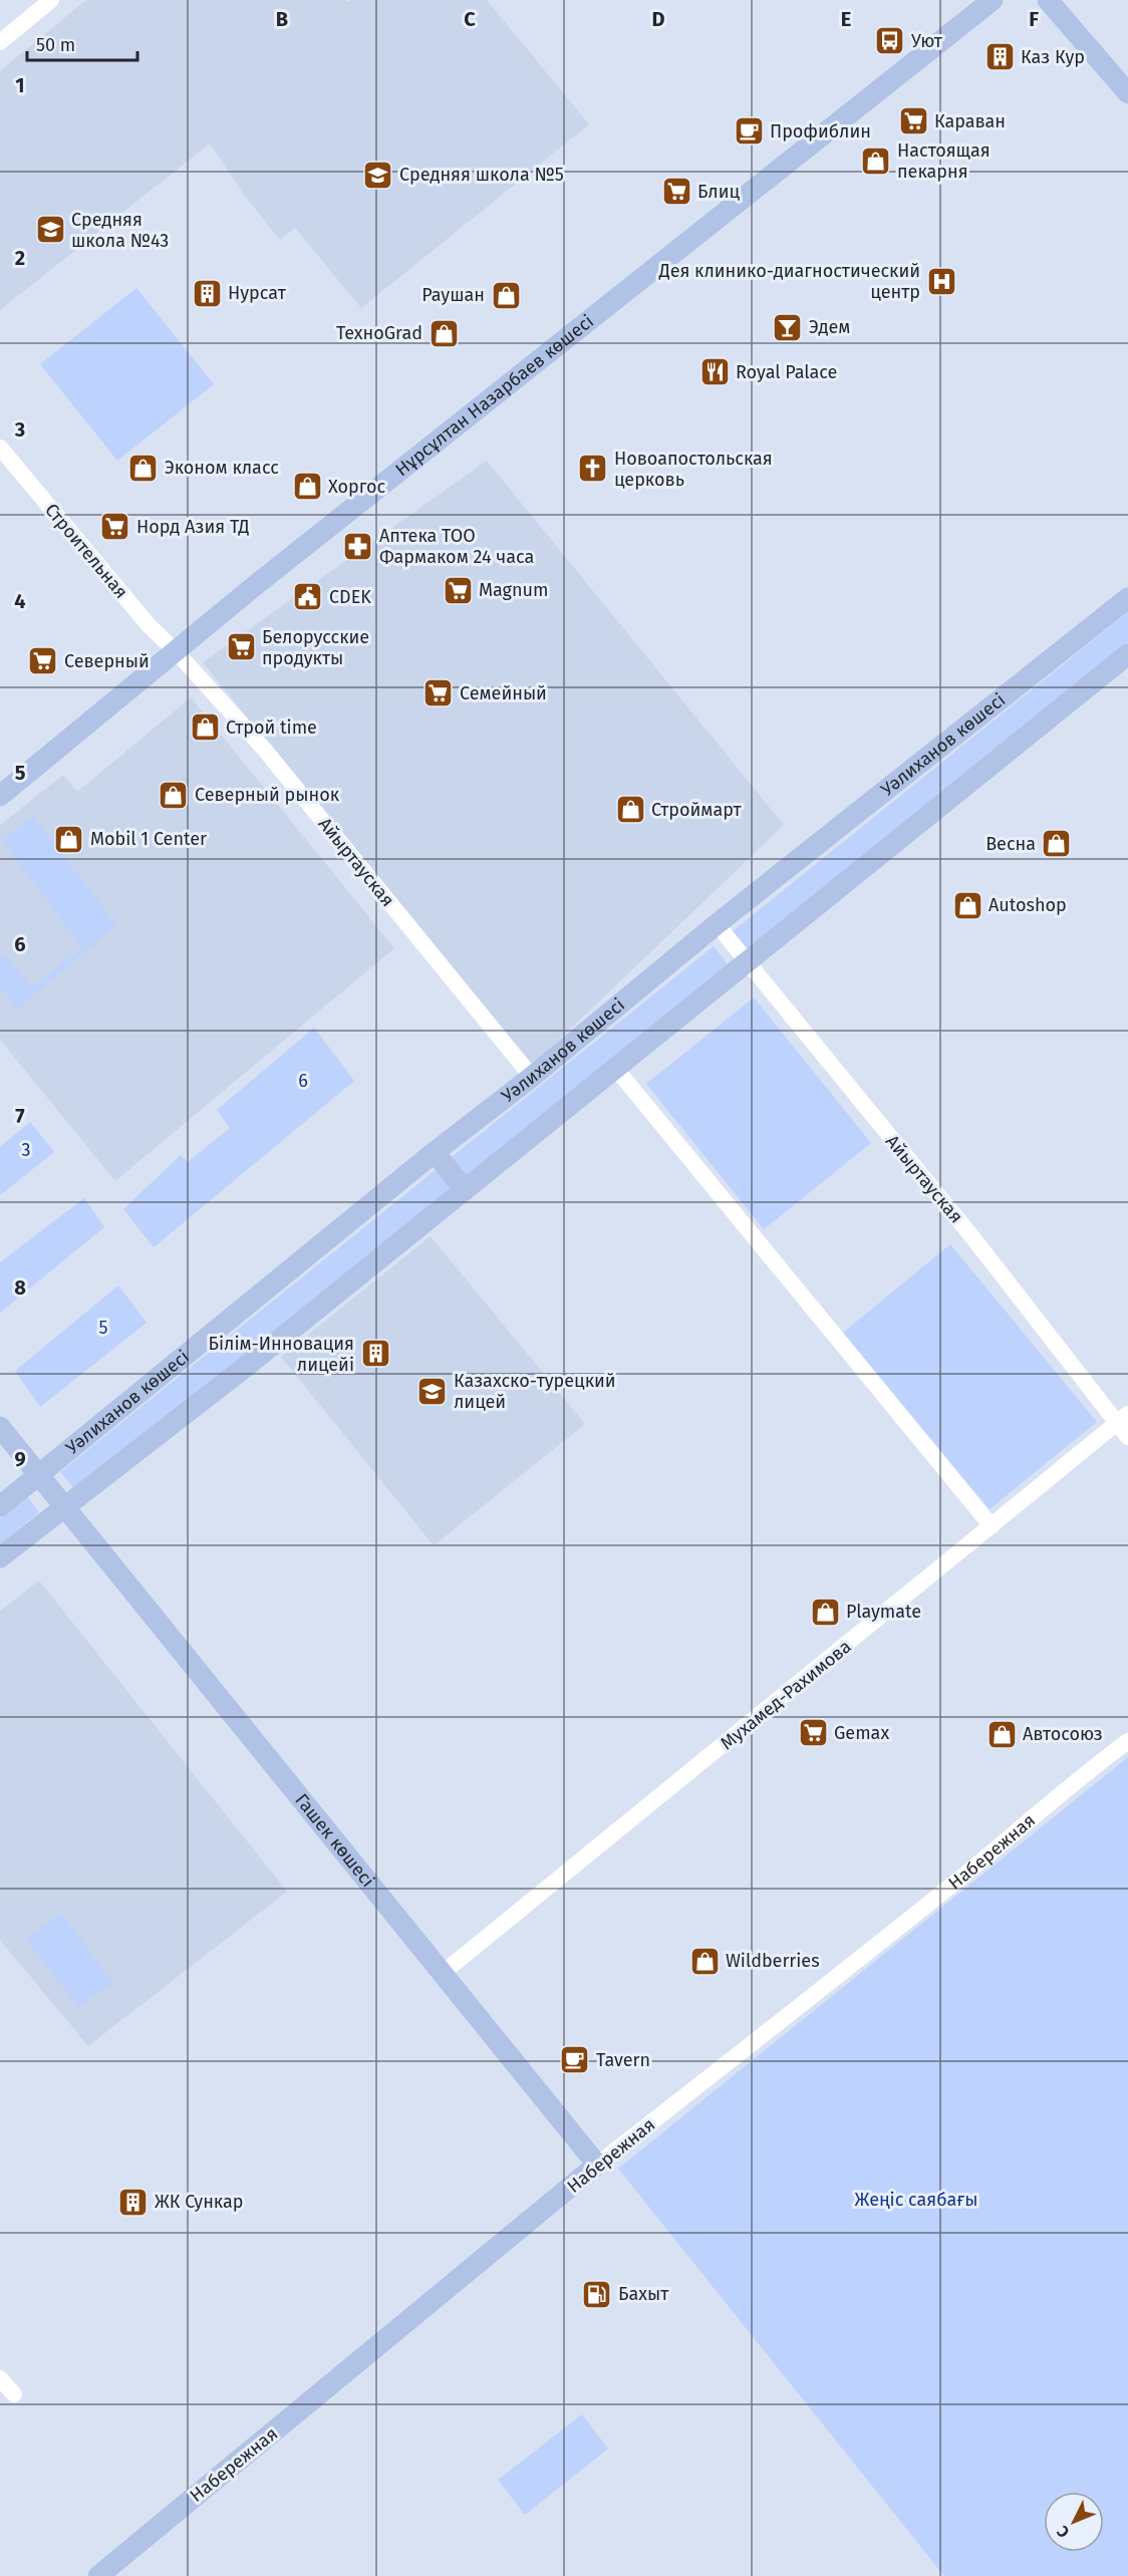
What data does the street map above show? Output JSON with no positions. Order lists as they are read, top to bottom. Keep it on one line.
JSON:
{"streets":{"main road":["Нұрсұлтан Назарбаев көшесі","Уәлиханов көшесі","Гашек көшесі","Набережная"],"street":["Строительная","Айыртауская","Мухамед-Рахимова"]},"crossings":[["Нұрсұлтан Назарбаев көшесі","Строительная"],["Нұрсұлтан Назарбаев көшесі","Айыртауская"],["Строительная","Айыртауская"],["Уәлиханов көшесі","Айыртауская"],["Уәлиханов көшесі","Гашек көшесі"],["Айыртауская","Мухамед-Рахимова"],["Мухамед-Рахимова","Гашек көшесі"],["Гашек көшесі","Набережная"]],"parks":["6","3","5","Жеңіс саябағы"],"places":{"bus stop":["Уют"],"building":["Каз Кур","Нурсат","Білім-Инновация лицейі","ЖК Сункар"],"supermarket":["Караван","Блиц","Норд Азия ТД","Magnum","Белорусские продукты","Северный","Семейный","Gemax"],"cafe":["Профиблин","Tavern"],"shop":["Настоящая пекарня","Раушан","ТехноGrad","Эконом класс","Хоргос","Строй time","Северный рынок","Строймарт","Mobil 1 Center","Весна","Autoshop","Playmate","Автосоюз","Wildberries"],"school or university":["Средняя школа №5","Средняя школа №43","Казахско-турецкий лицей"],"hospital":["Дея клинико-диагностический центр"],"bar":["Эдем"],"restaurant":["Royal Palace"],"church":["Новоапостольская церковь"],"pharmacy":["Аптека ТОО Фармаком 24 часа"],"public building":["CDEK"],"fuel station":["Бахыт"]},"scale_bar":"50 m","north":"bottom left","grid":{"columns":["B","C","D","E","F"],"rows":["1","2","3","4","5","6","7","8","9"]}}
